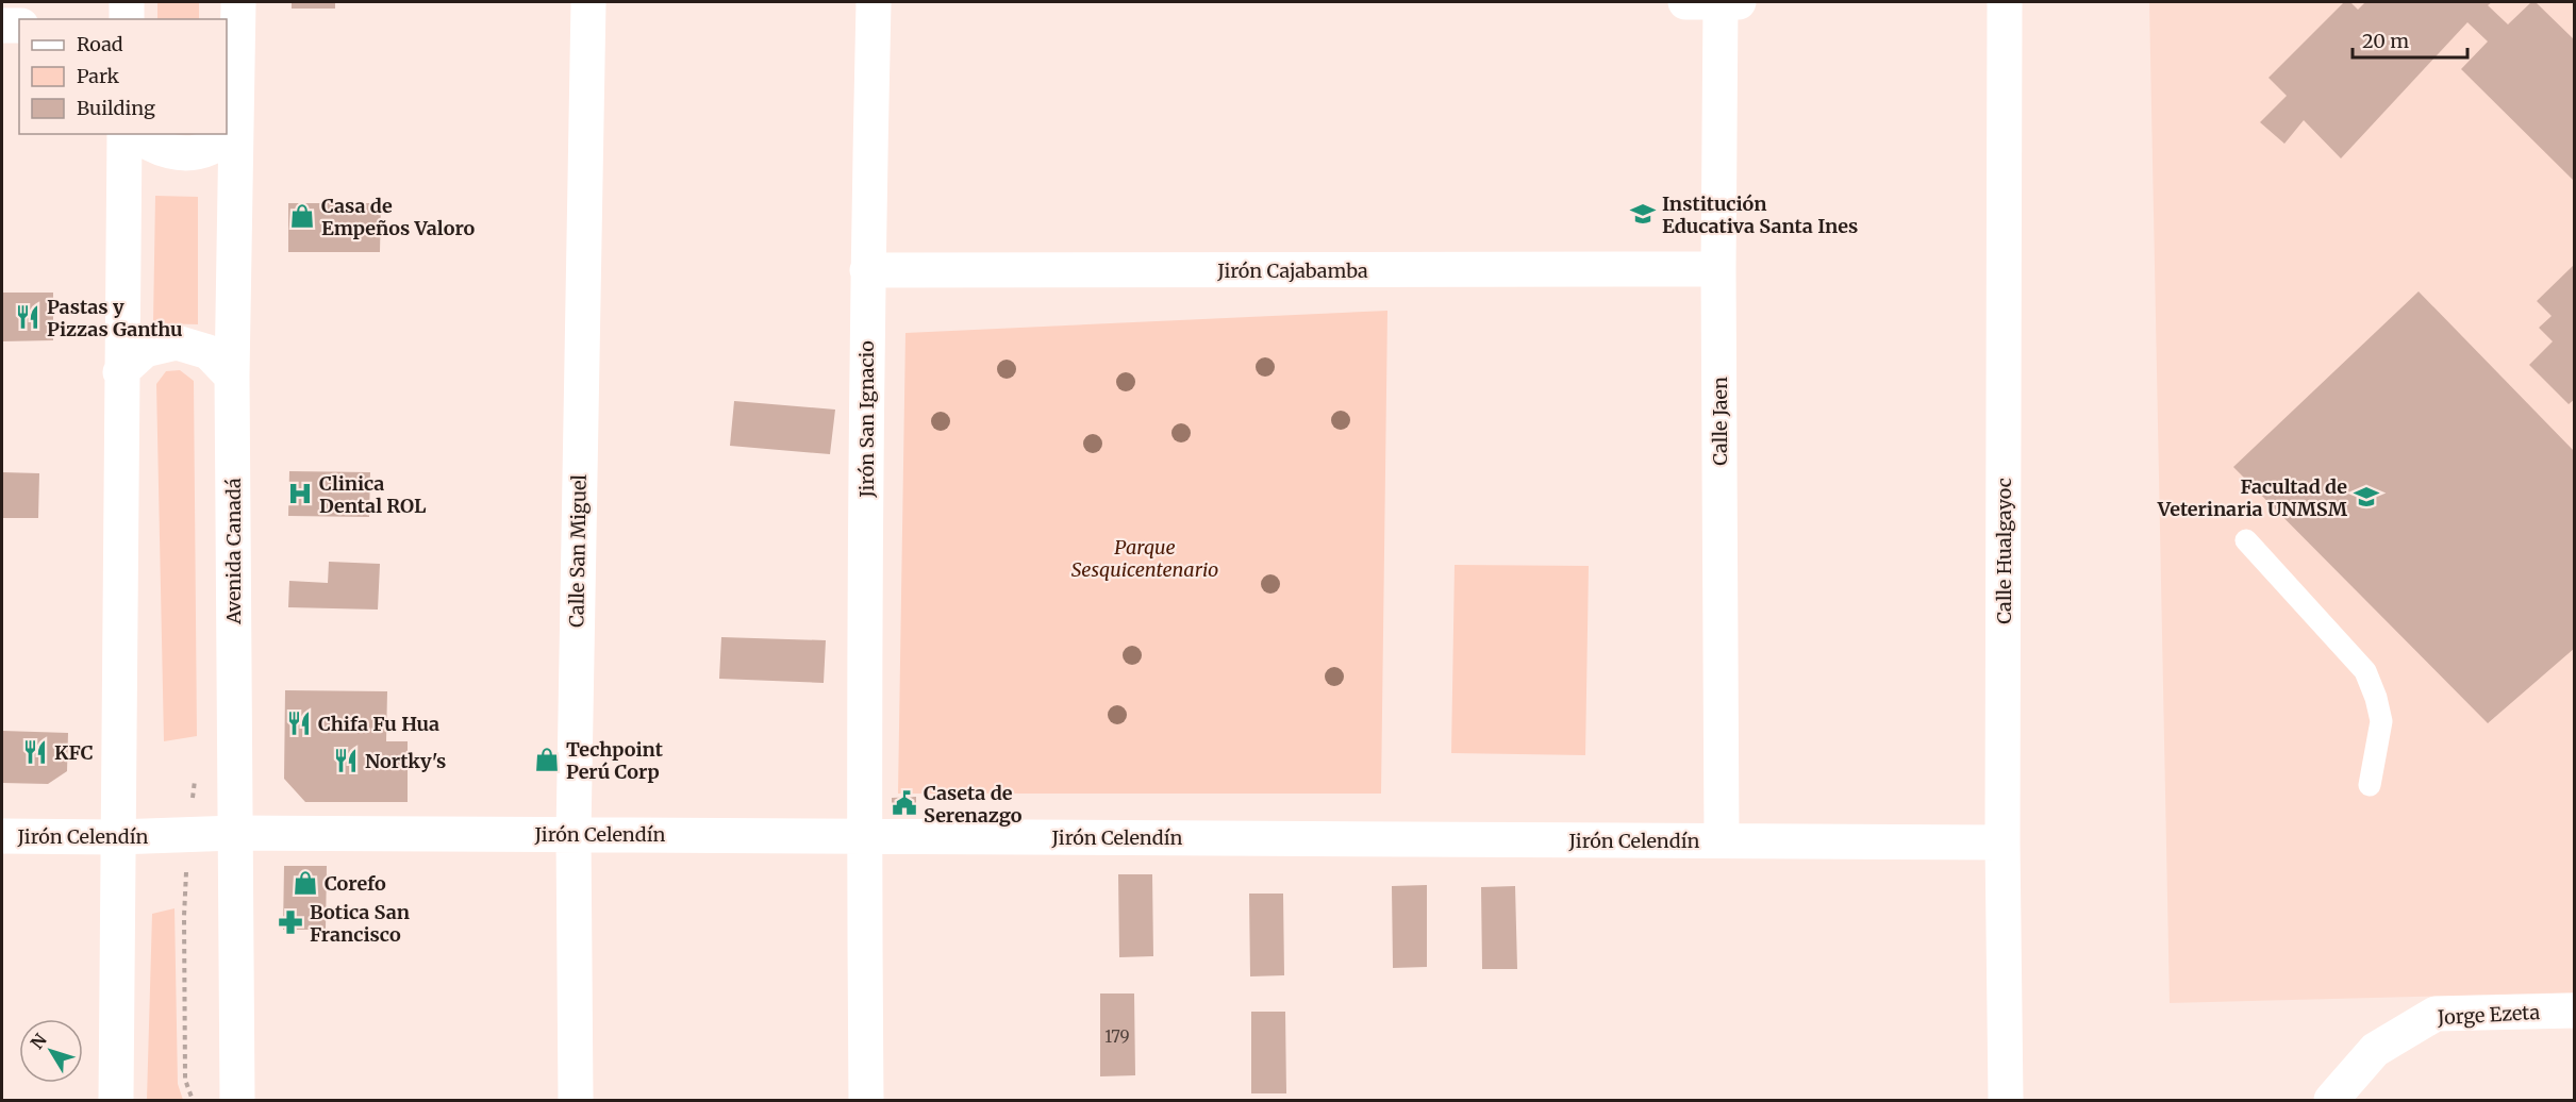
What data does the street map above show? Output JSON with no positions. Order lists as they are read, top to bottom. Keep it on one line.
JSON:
{"streets":{"street":["Jirón Cajabamba","Jirón San Ignacio","Calle Jaen","Avenida Canadá","Calle San Miguel","Calle Hualgayoc","Jirón Celendín","Jorge Ezeta"]},"crossings":[["Jirón Cajabamba","Jirón San Ignacio"],["Jirón Cajabamba","Calle Jaen"],["Jirón San Ignacio","Jirón Celendín"],["Calle Jaen","Jirón Celendín"],["Avenida Canadá","Jirón Celendín"],["Calle San Miguel","Jirón Celendín"],["Calle Hualgayoc","Jirón Celendín"]],"parks":["Parque Sesquicentenario"],"places":{"school or university":["Institución Educativa Santa Ines","Facultad de Veterinaria UNMSM"],"shop":["Casa de Empeños Valoro","Techpoint Perú Corp","Corefo"],"restaurant":["Pastas y Pizzas Ganthu","Chifa Fu Hua","KFC","Nortky's"],"hospital":["Clinica Dental ROL"],"public building":["Caseta de Serenazgo"],"pharmacy":["Botica San Francisco"]},"house_numbers":["179"],"legend":["Road","Park","Building"],"scale_bar":"20 m","north":"top left"}
